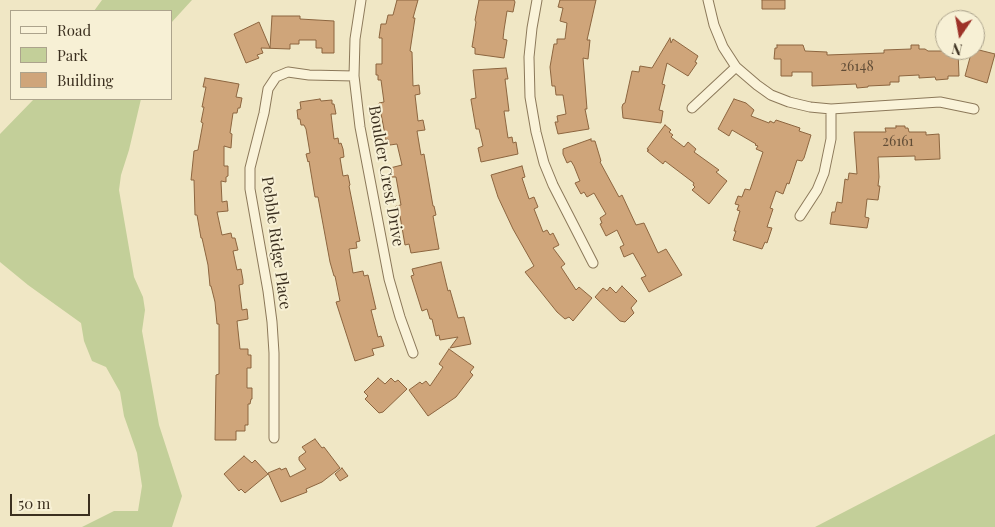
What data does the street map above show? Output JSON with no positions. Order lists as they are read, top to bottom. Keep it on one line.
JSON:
{"streets":{"street":["Boulder Crest Drive","Pebble Ridge Place"]},"crossings":[["Boulder Crest Drive","Pebble Ridge Place"]],"house_numbers":["26148","26161"],"legend":["Road","Park","Building"],"scale_bar":"50 m","north":"bottom"}
